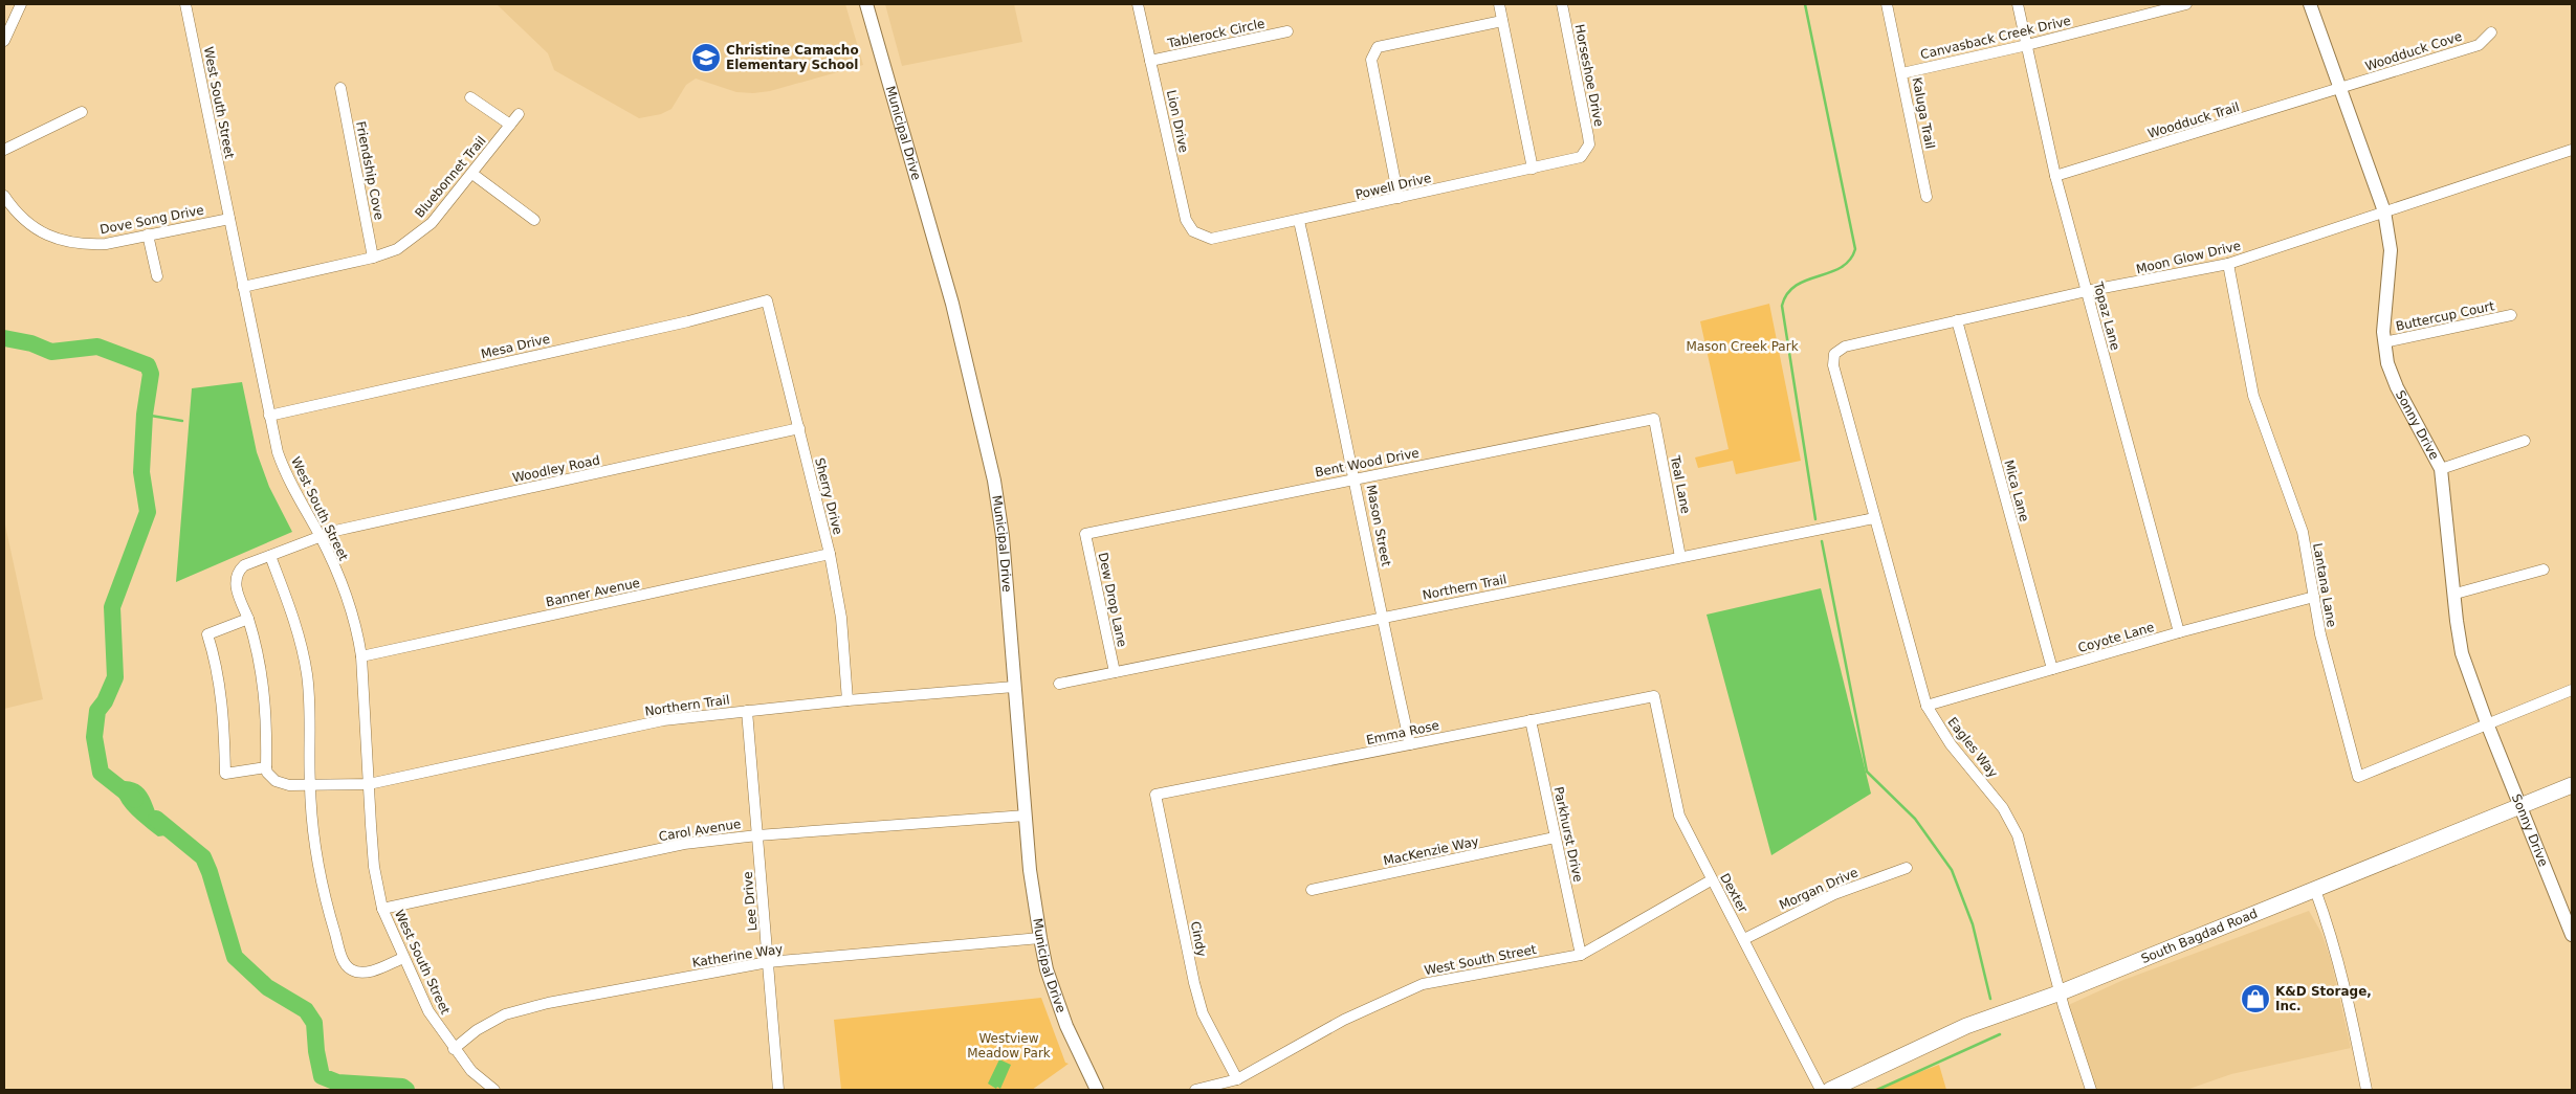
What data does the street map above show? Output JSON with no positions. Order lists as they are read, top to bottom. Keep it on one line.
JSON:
{"streets":{"main road":["South Bagdad Road"],"street":["Tablerock Circle","Canvasback Creek Drive","Woodduck Cove","Horseshoe Drive","West South Street","Kaluga Trail","Woodduck Trail","Lion Drive","Municipal Drive","Friendship Cove","Bluebonnet Trail","Powell Drive","Dove Song Drive","Moon Glow Drive","Topaz Lane","Buttercup Court","Mesa Drive","Sonny Drive","Bent Wood Drive","Woodley Road","Teal Lane","Mica Lane","Sherry Drive","Mason Street","Lantana Lane","Northern Trail","Banner Avenue","Dew Drop Lane","Coyote Lane","Emma Rose","Eagles Way","Carol Avenue","Parkhurst Drive","MacKenzie Way","Morgan Drive","Dexter","Lee Drive","Cindy","Katherine Way"]},"crossings":[["Tablerock Circle","Lion Drive"],["Canvasback Creek Drive","Kaluga Trail"],["Canvasback Creek Drive","Topaz Lane"],["Woodduck Cove","Woodduck Trail"],["Woodduck Cove","Sonny Drive"],["Horseshoe Drive","Powell Drive"],["West South Street","Bluebonnet Trail"],["West South Street","Dove Song Drive"],["West South Street","Mesa Drive"],["West South Street","Woodley Road"],["West South Street","Northern Trail"],["West South Street","Banner Avenue"],["West South Street","Carol Avenue"],["West South Street","Parkhurst Drive"],["West South Street","Dexter"],["West South Street","Cindy"],["West South Street","Katherine Way"],["Woodduck Trail","Topaz Lane"],["Woodduck Trail","Sonny Drive"],["Lion Drive","Powell Drive"],["Municipal Drive","Northern Trail"],["Municipal Drive","Carol Avenue"],["Municipal Drive","Katherine Way"],["Friendship Cove","Bluebonnet Trail"],["Powell Drive","Mason Street"],["Moon Glow Drive","Topaz Lane"],["Moon Glow Drive","Sonny Drive"],["Moon Glow Drive","Mica Lane"],["Moon Glow Drive","Lantana Lane"],["Moon Glow Drive","Eagles Way"],["Topaz Lane","Coyote Lane"],["Buttercup Court","Sonny Drive"],["Mesa Drive","Sherry Drive"],["Sonny Drive","Lantana Lane"],["Sonny Drive","South Bagdad Road"],["Bent Wood Drive","Teal Lane"],["Bent Wood Drive","Mason Street"],["Bent Wood Drive","Dew Drop Lane"],["Woodley Road","Sherry Drive"],["Teal Lane","Northern Trail"],["Mica Lane","Coyote Lane"],["Sherry Drive","Northern Trail"],["Sherry Drive","Banner Avenue"],["Mason Street","Northern Trail"],["Mason Street","Emma Rose"],["Lantana Lane","Coyote Lane"],["Northern Trail","Dew Drop Lane"],["Northern Trail","Eagles Way"],["Northern Trail","Lee Drive"],["Coyote Lane","Eagles Way"],["Emma Rose","Parkhurst Drive"],["Emma Rose","Dexter"],["Emma Rose","Cindy"],["Eagles Way","South Bagdad Road"],["Carol Avenue","Lee Drive"],["Parkhurst Drive","MacKenzie Way"],["Morgan Drive","Dexter"],["Lee Drive","Katherine Way"]],"parks":["Mason Creek Park","Westview Meadow Park"],"places":{"school or university":["Christine Camacho Elementary School"],"shop":["K&D Storage, Inc."]}}
